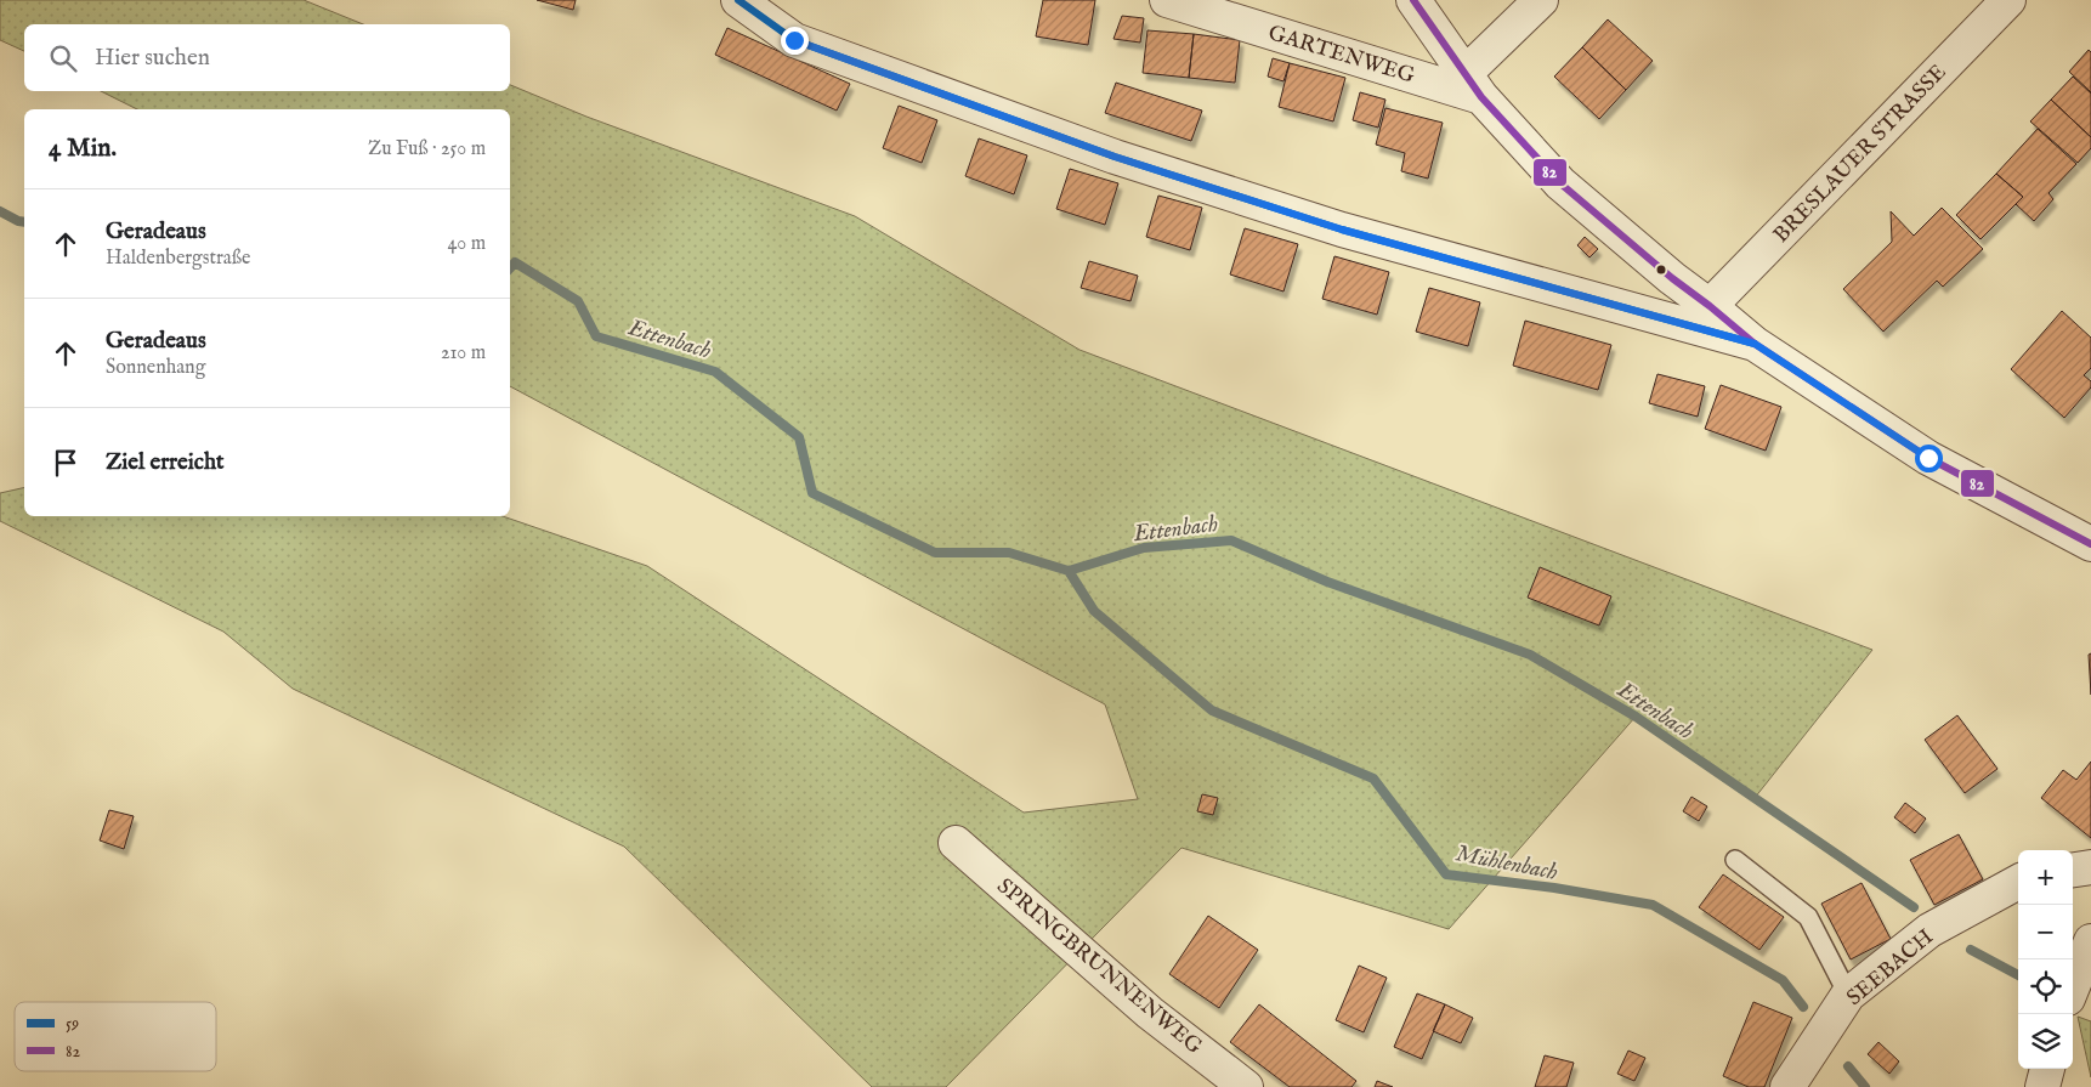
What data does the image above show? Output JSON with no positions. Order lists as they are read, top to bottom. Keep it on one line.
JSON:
{"streets":{"street":["GARTENWEG","BRESLAUER STRASSE","SPRINGBRUNNENWEG","SEEBACH"]},"water":["Ettenbach","Mühlenbach"],"lines":["transit line 59","transit line 82"],"legend":["59","82"],"page":{"search":"Hier suchen","heading":["4 Min.","Zu Fuß · 250 m"],"list":[["Geradeaus","Haldenbergstraße","40 m"],["Geradeaus","Sonnenhang","210 m"],"Ziel erreicht"],"map_buttons":["+","−"]}}
